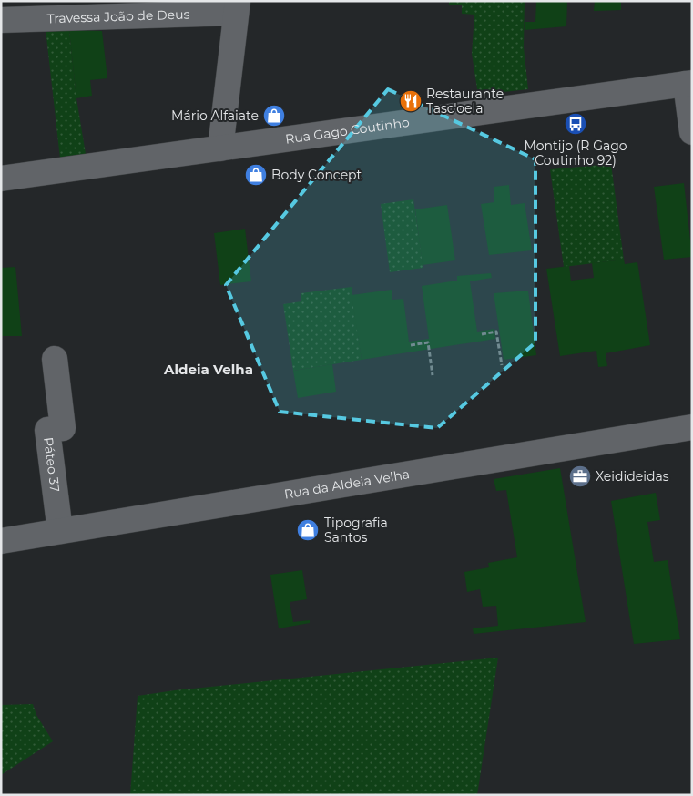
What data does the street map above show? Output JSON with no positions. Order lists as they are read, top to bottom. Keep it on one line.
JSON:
{"streets":{"street":["Travessa João de Deus","Rua Gago Coutinho","Páteo 37","Rua da Aldeia Velha"]},"crossings":[["Páteo 37","Rua da Aldeia Velha"]],"districts":["Aldeia Velha"],"places":{"restaurant":["Restaurante Tasc'oela"],"shop":["Mário Alfaiate","Body Concept","Tipografia Santos"],"bus stop":["Montijo (R Gago Coutinho 92)"],"office":["Xeidideidas"]}}
